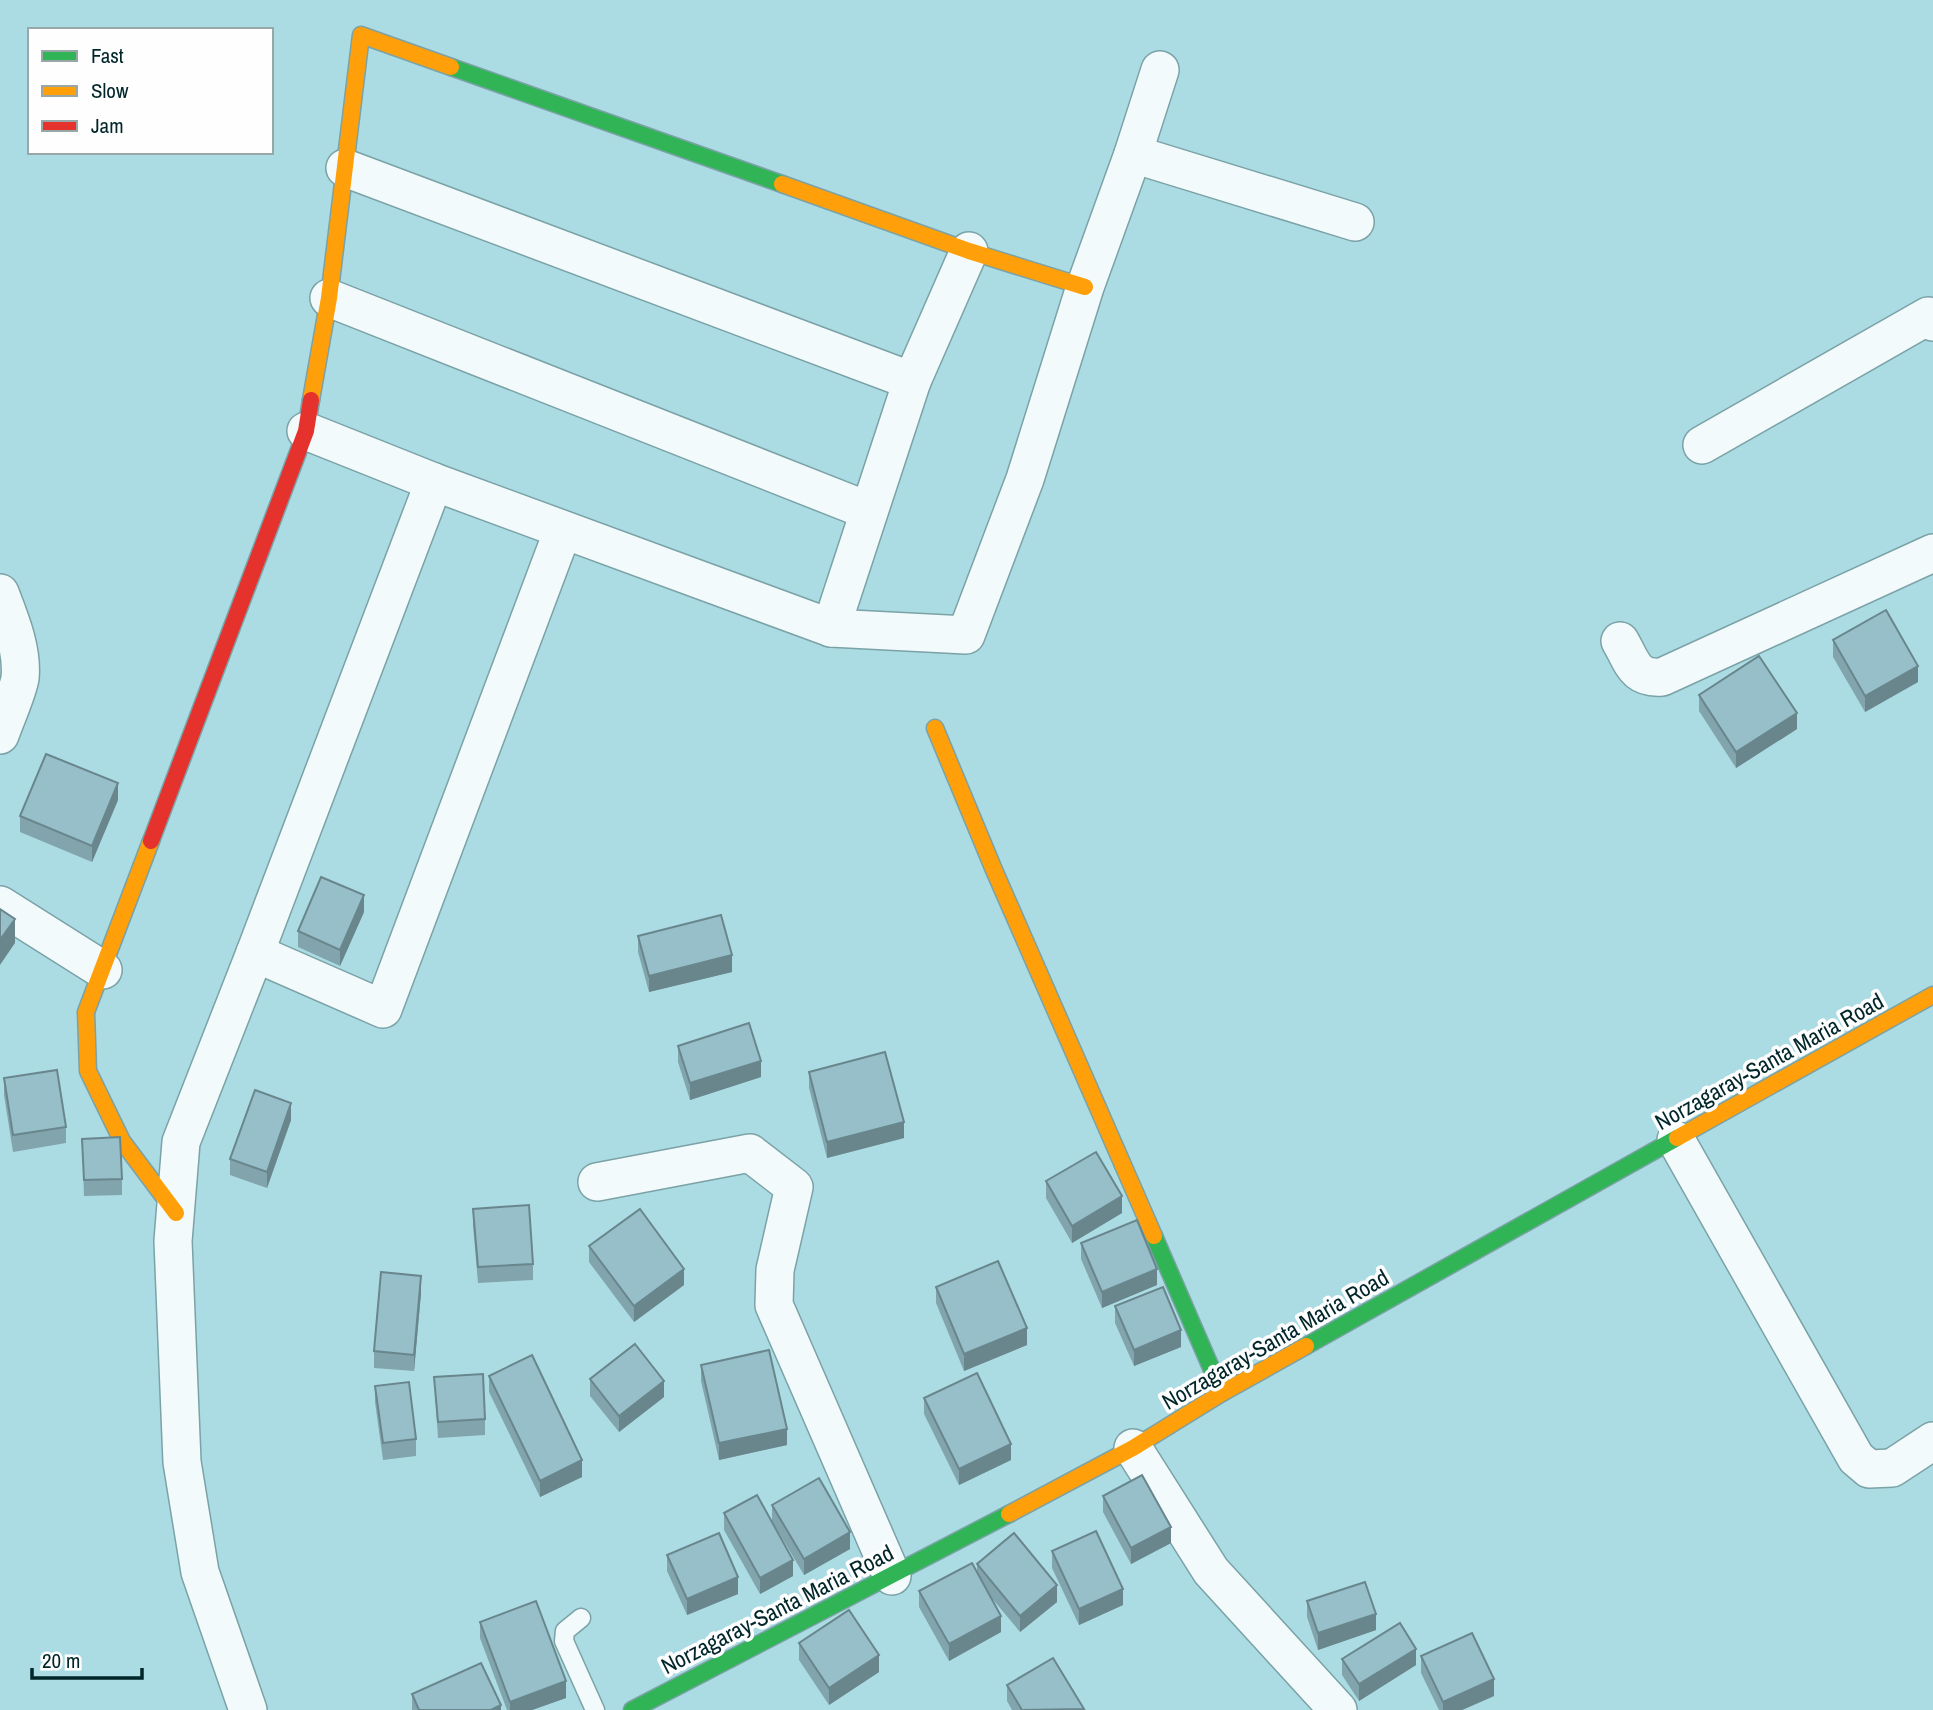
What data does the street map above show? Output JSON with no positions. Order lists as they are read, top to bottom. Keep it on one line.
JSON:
{"streets":{"street":["Norzagaray-Santa Maria Road"]},"legend":["Fast","Slow","Jam"],"scale_bar":"20 m"}
